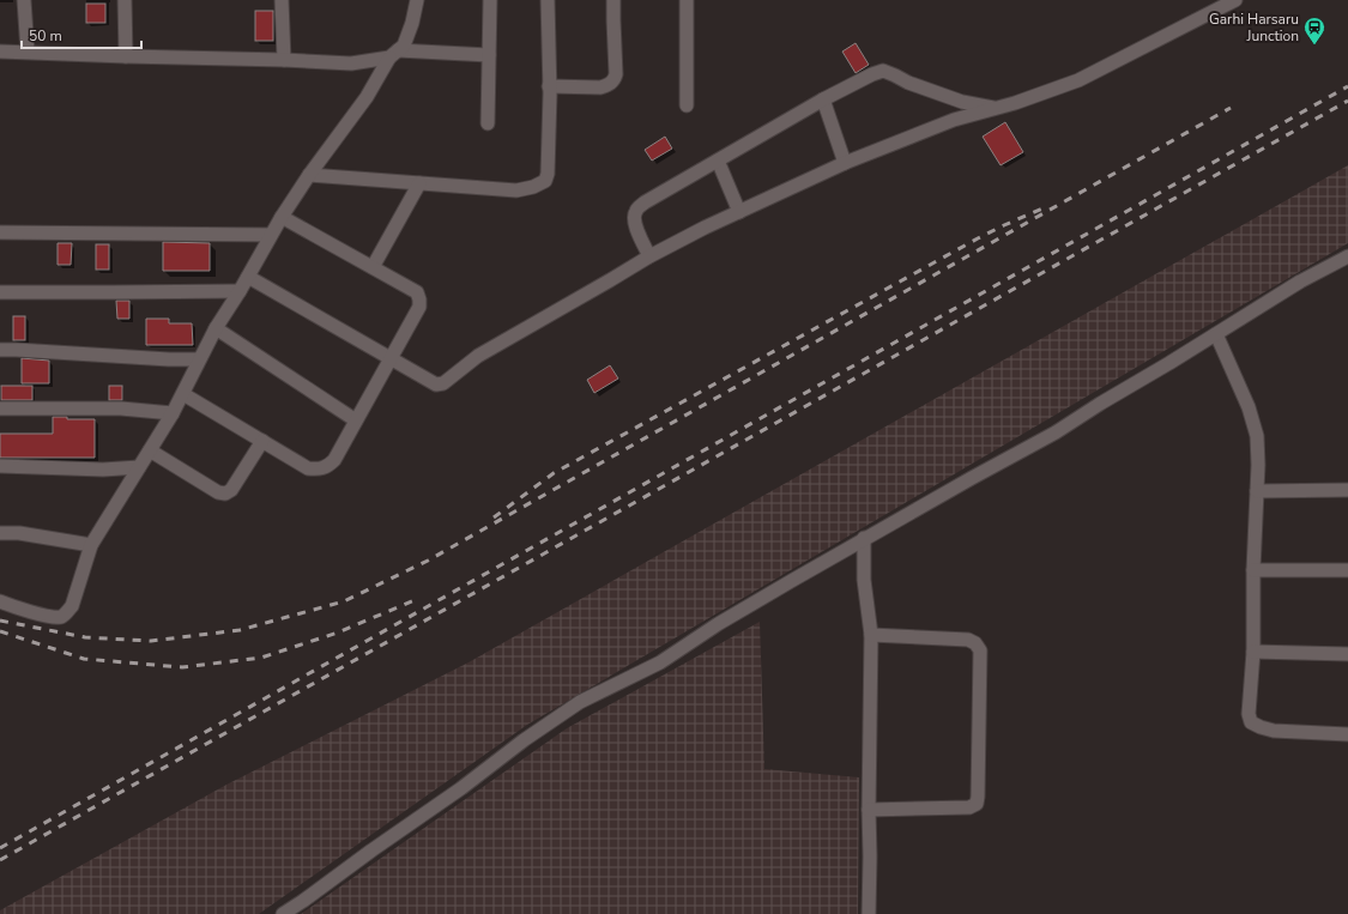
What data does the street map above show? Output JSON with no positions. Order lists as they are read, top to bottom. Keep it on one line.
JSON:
{"places":{"station":["Garhi Harsaru Junction"]},"scale_bar":"50 m"}
